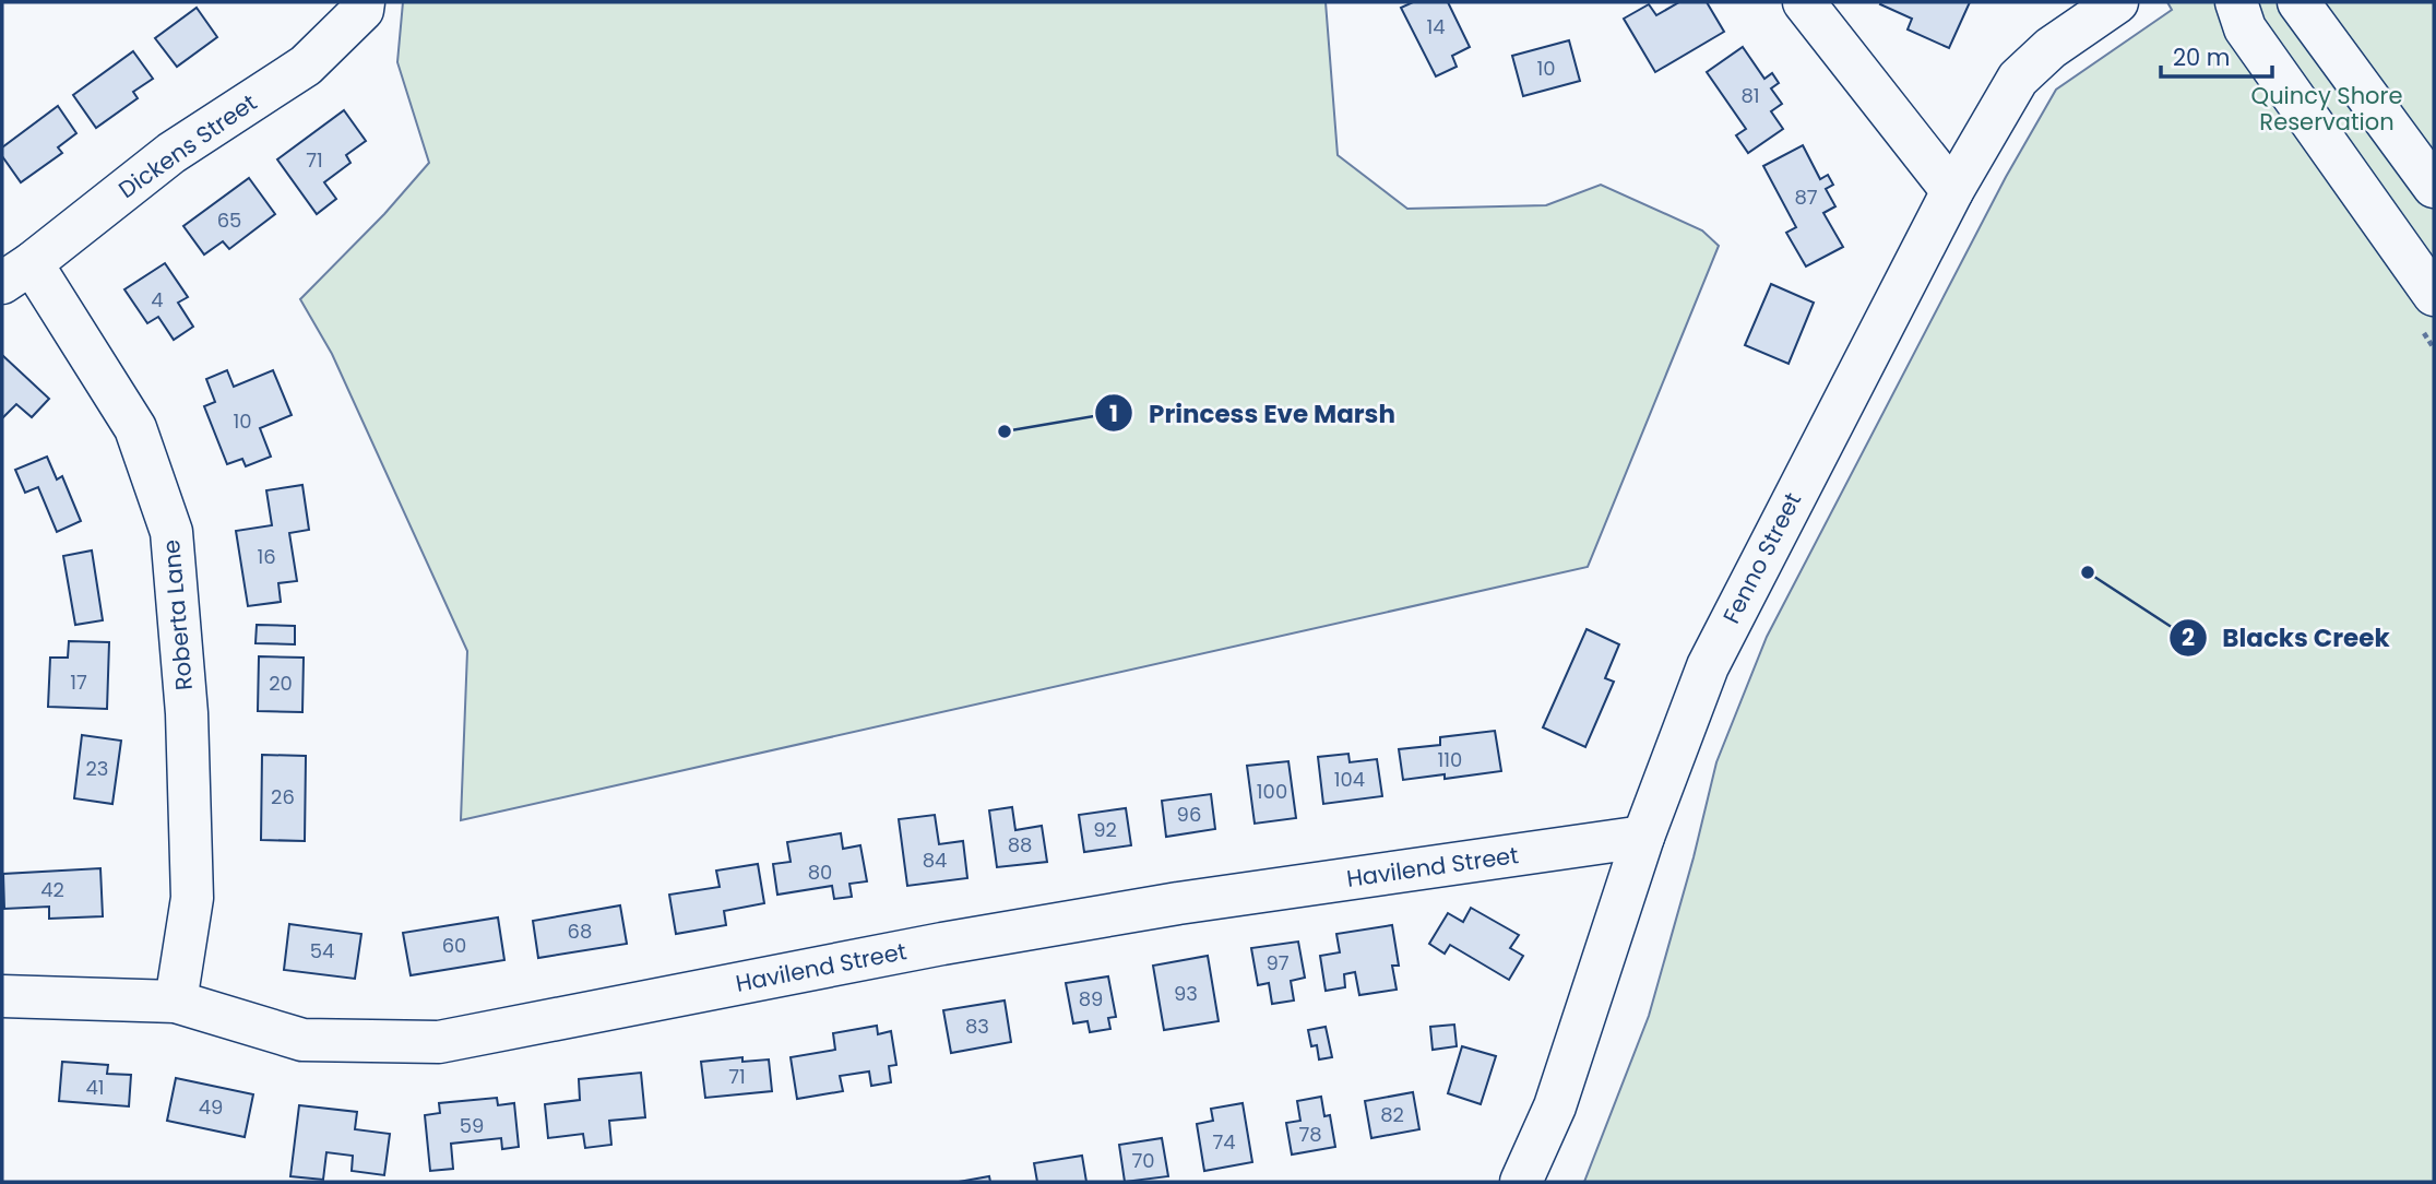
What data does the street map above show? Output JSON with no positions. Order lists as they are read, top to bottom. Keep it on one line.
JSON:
{"streets":{"street":["Dickens Street","Fenno Street","Roberta Lane","Havilend Street"]},"crossings":[["Dickens Street","Roberta Lane"],["Fenno Street","Havilend Street"],["Roberta Lane","Havilend Street"]],"parks":["Quincy Shore Reservation"],"places":["Princess Eve Marsh","Blacks Creek"],"house_numbers":["14","10","81","71","87","65","4","10","16","17","20","110","23","104","100","26","96","92","88","84","80","42","68","60","54","97","93","89","83","71","41","49","82","59","78","74","70"],"scale_bar":"20 m"}
